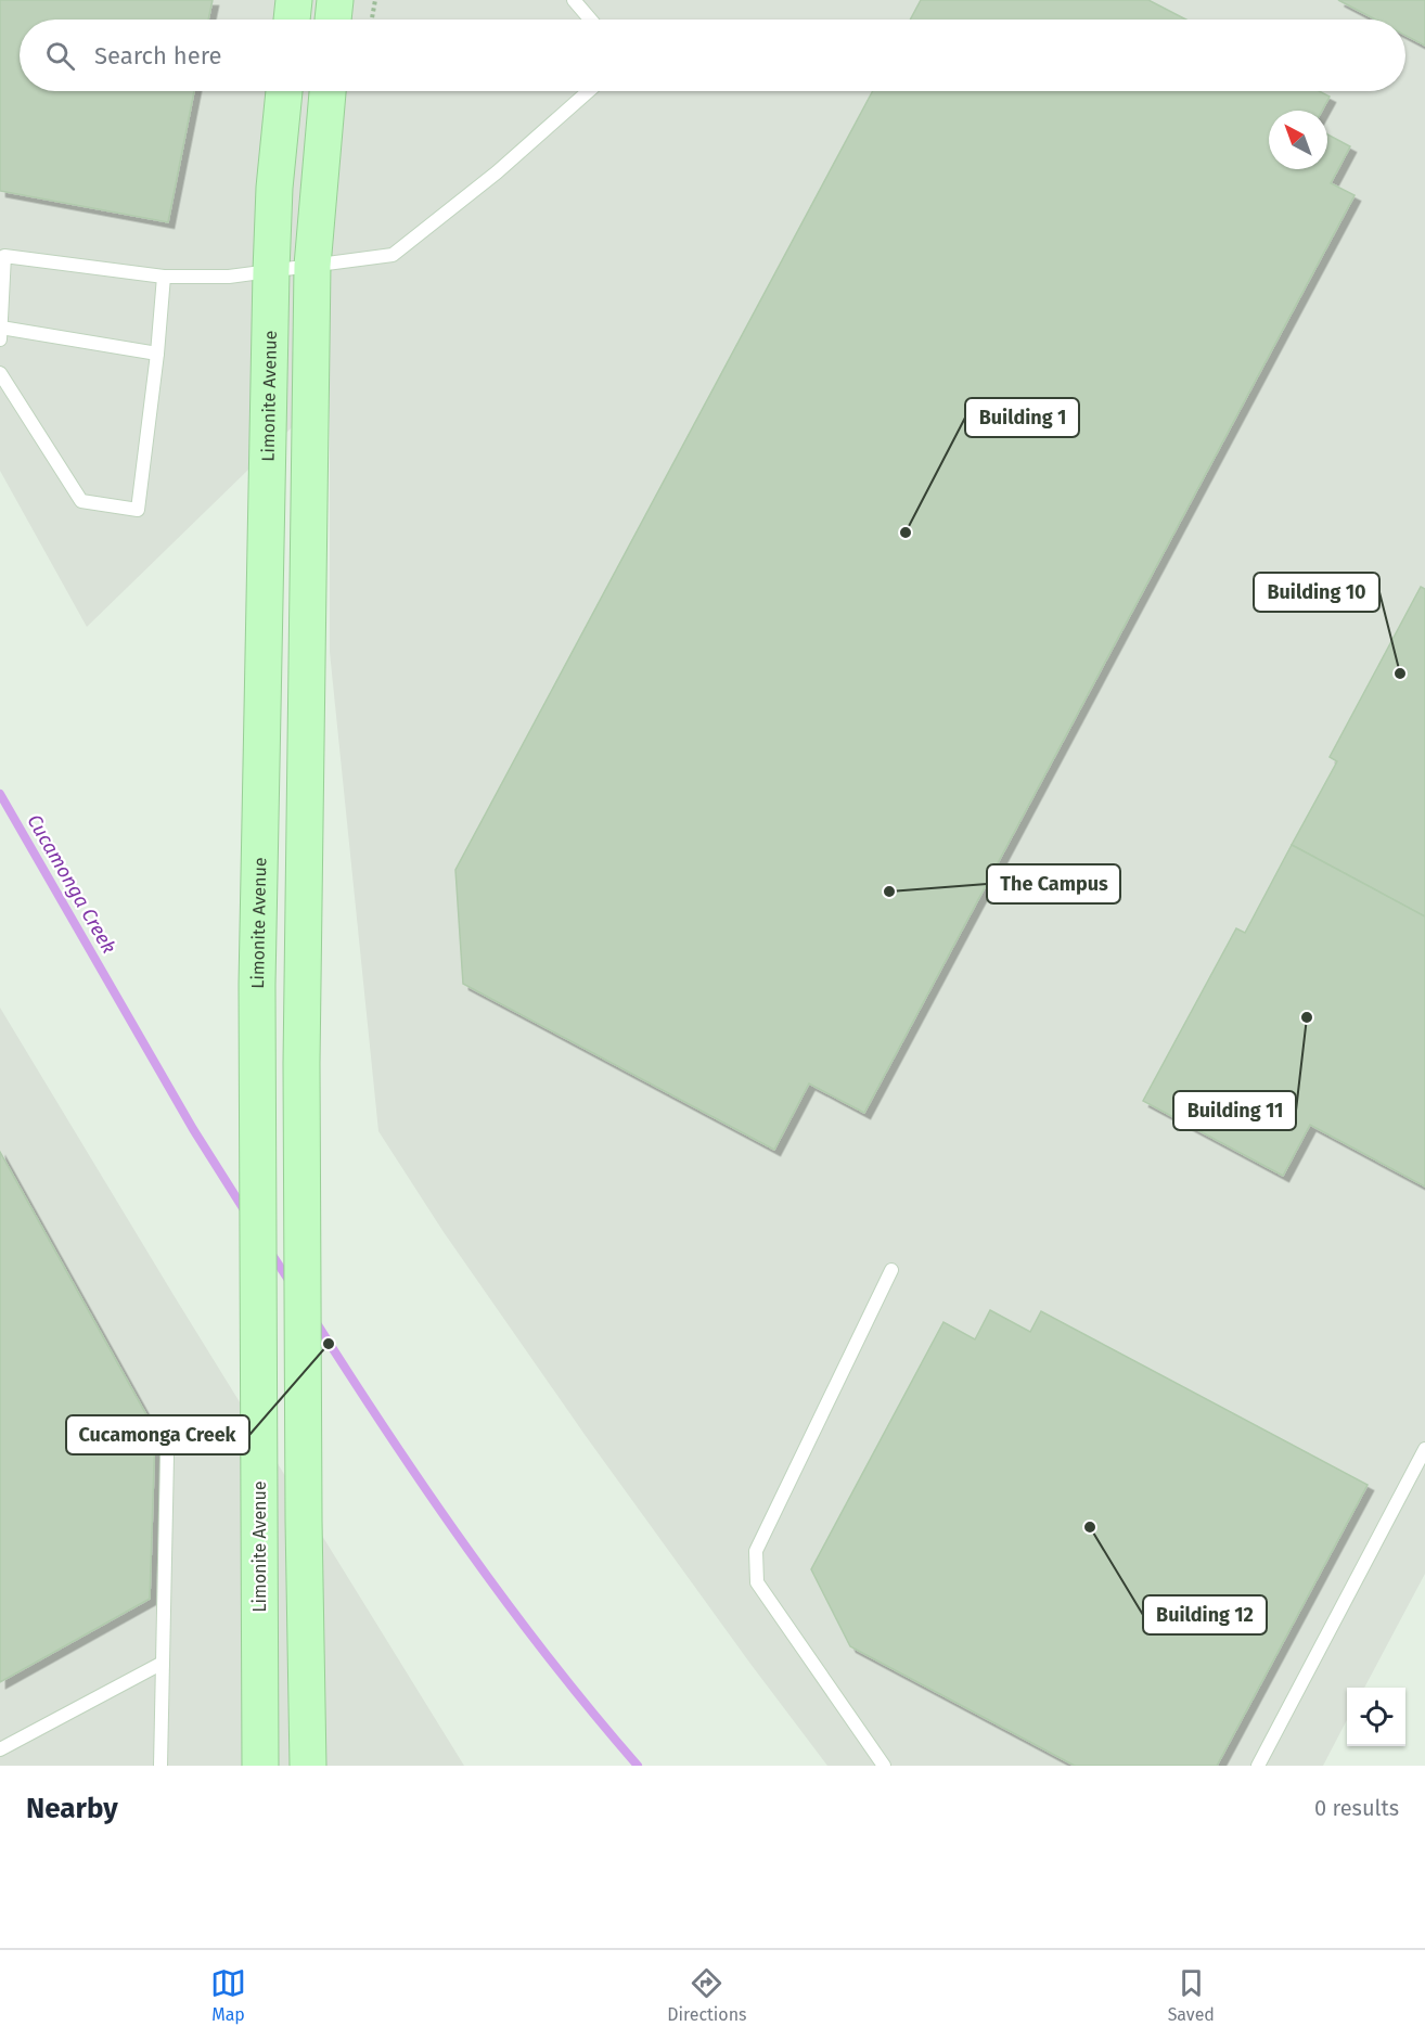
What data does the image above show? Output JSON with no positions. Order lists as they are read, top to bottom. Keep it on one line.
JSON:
{"streets":{"main road":["Limonite Avenue"]},"water":["Cucamonga Creek"],"places":["Building 1","Building 10","The Campus","Building 11","Cucamonga Creek","Building 12"],"north":"top left","page":{"search":"Search here","heading":["Nearby","0 results"],"nav":["Map","Directions","Saved"]}}
